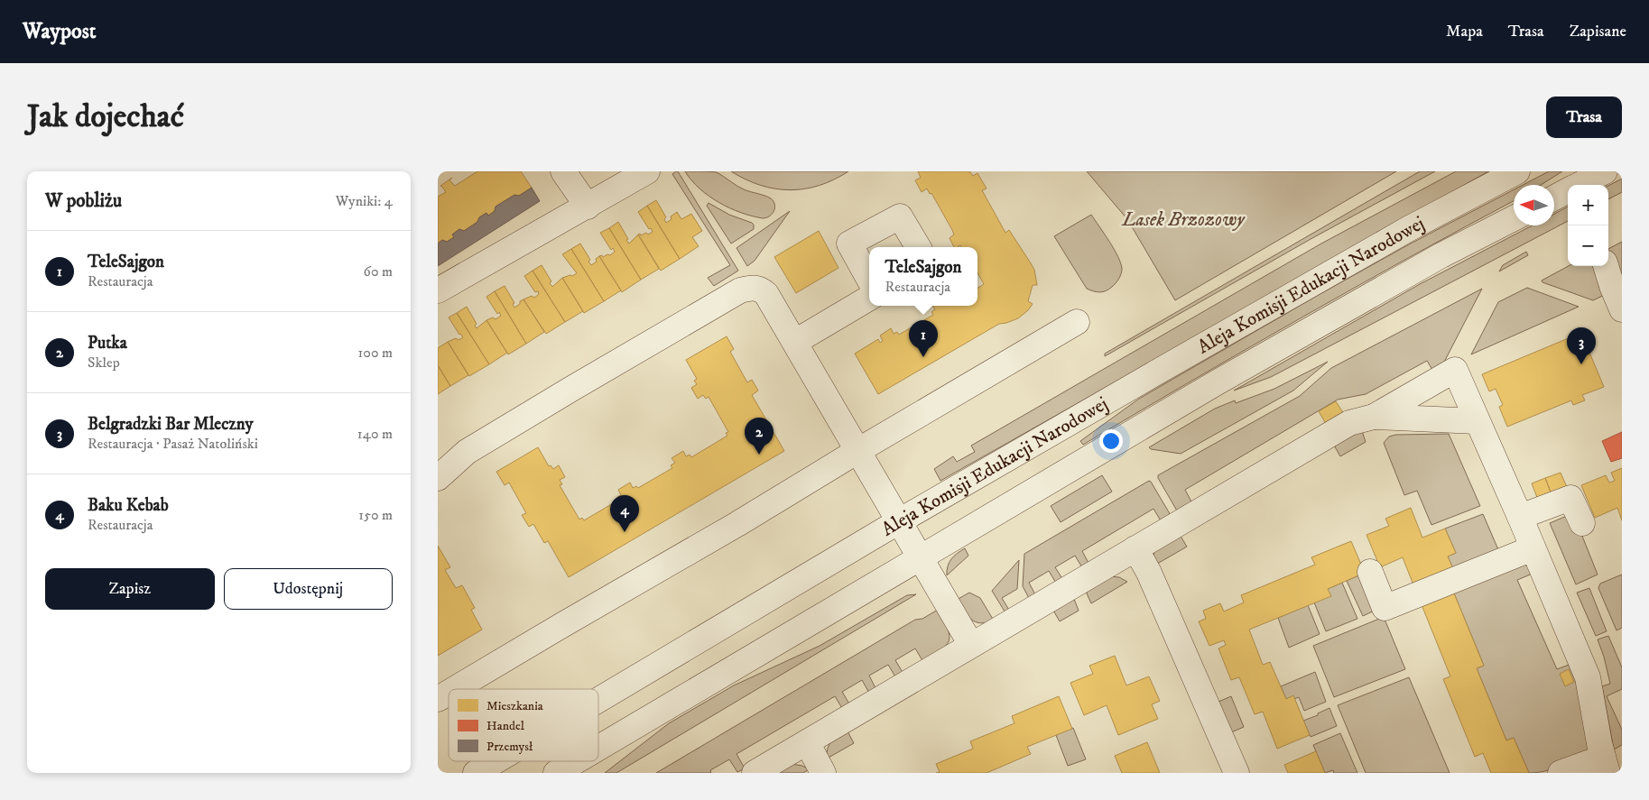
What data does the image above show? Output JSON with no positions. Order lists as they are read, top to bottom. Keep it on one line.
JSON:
{"streets":{"street":["Aleja Komisji Edukacji Narodowej"]},"parks":["Lasek Brzozowy"],"legend":["Mieszkania","Handel","Przemysł"],"north":"left","page":{"header":"Waypost","nav":["Mapa","Trasa","Zapisane"],"buttons":["Trasa",["Zapisz","Udostępnij"]],"title":"Jak dojechać","heading":["W pobliżu","Wyniki: 4"],"map_buttons":["+","−"],"list":[{"mark":"1","name":"TeleSajgon","note":"Restauracja","value":"60 m"},{"mark":"2","name":"Putka","note":"Sklep","value":"100 m"},{"mark":"3","name":"Belgradzki Bar Mleczny","note":"Restauracja · Pasaż Natoliński","value":"140 m"},{"mark":"4","name":"Baku Kebab","note":"Restauracja","value":"150 m"}],"popup":["TeleSajgon","Restauracja"],"pins":["1","3","2","4"]}}
